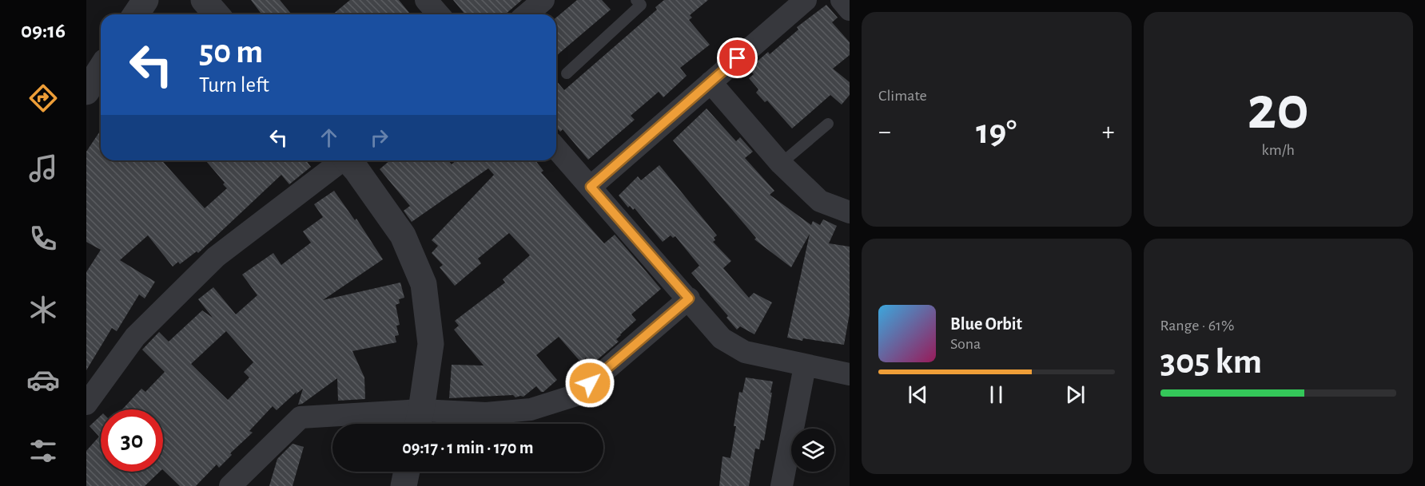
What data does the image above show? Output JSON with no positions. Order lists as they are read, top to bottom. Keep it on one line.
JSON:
{"page":{"tabs":"09:16","tile":["Climate",["20","km/h"],["Range · 61%","305 km"]],"turn":["50 m","Turn left"],"heat":["−","19°","+"],"song":["Blue Orbit","Sona"],"limit":"30","trip":"09:17 · 1 min · 170 m"}}
